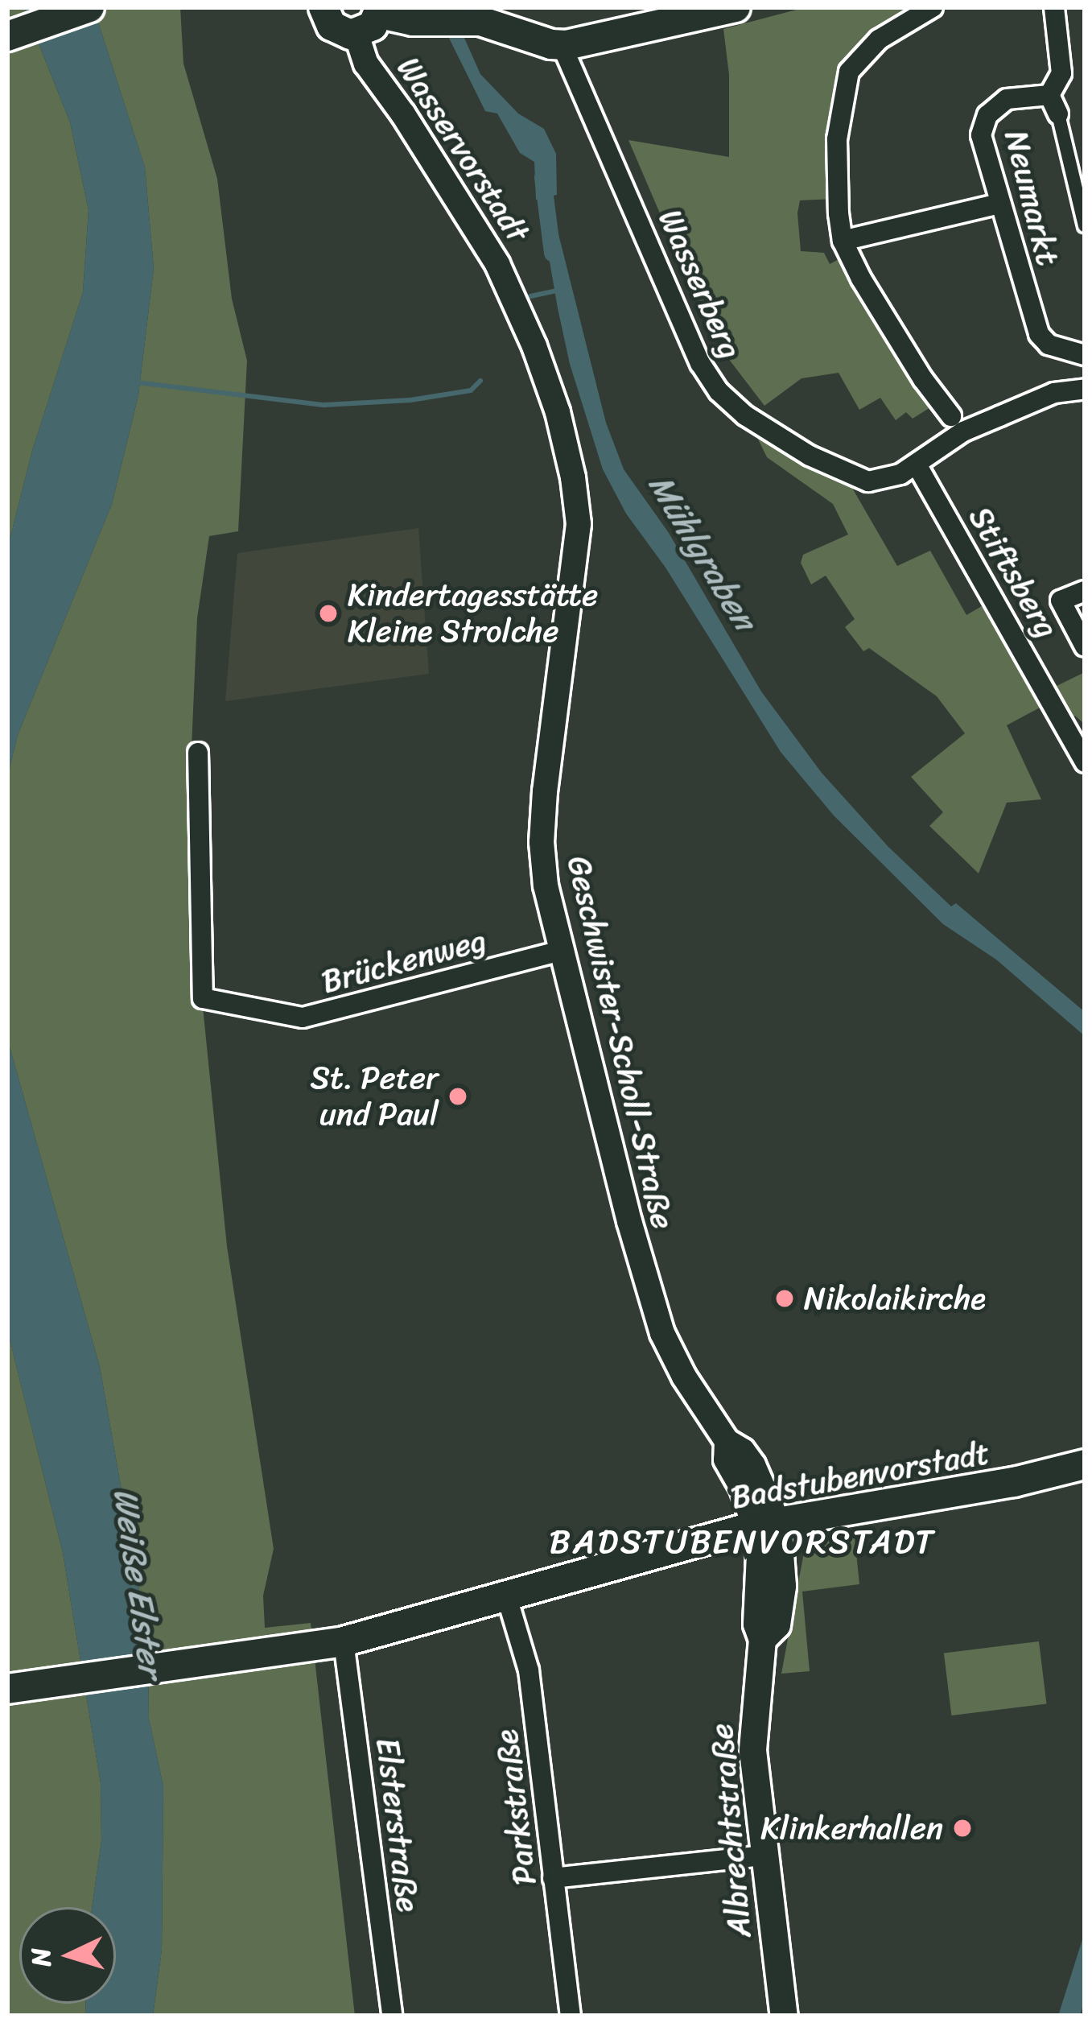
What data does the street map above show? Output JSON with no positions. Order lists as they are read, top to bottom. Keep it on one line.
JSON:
{"streets":{"main road":["Wasservorstadt","Badstubenvorstadt","Albrechtstraße"],"street":["Neumarkt","Wasserberg","Stiftsberg","Brückenweg","Geschwister-Scholl-Straße","Parkstraße","Elsterstraße"]},"crossings":[["Wasservorstadt","Wasserberg"],["Wasservorstadt","Geschwister-Scholl-Straße"],["Wasserberg","Stiftsberg"],["Brückenweg","Geschwister-Scholl-Straße"],["Geschwister-Scholl-Straße","Badstubenvorstadt"],["Geschwister-Scholl-Straße","Albrechtstraße"],["Badstubenvorstadt","Parkstraße"],["Badstubenvorstadt","Elsterstraße"],["Badstubenvorstadt","Albrechtstraße"]],"districts":["BADSTUBENVORSTADT"],"water":["Mühlgraben","Weiße Elster"],"places":["Kindertagesstätte Kleine Strolche","St. Peter und Paul","Nikolaikirche","Klinkerhallen"],"north":"left"}
